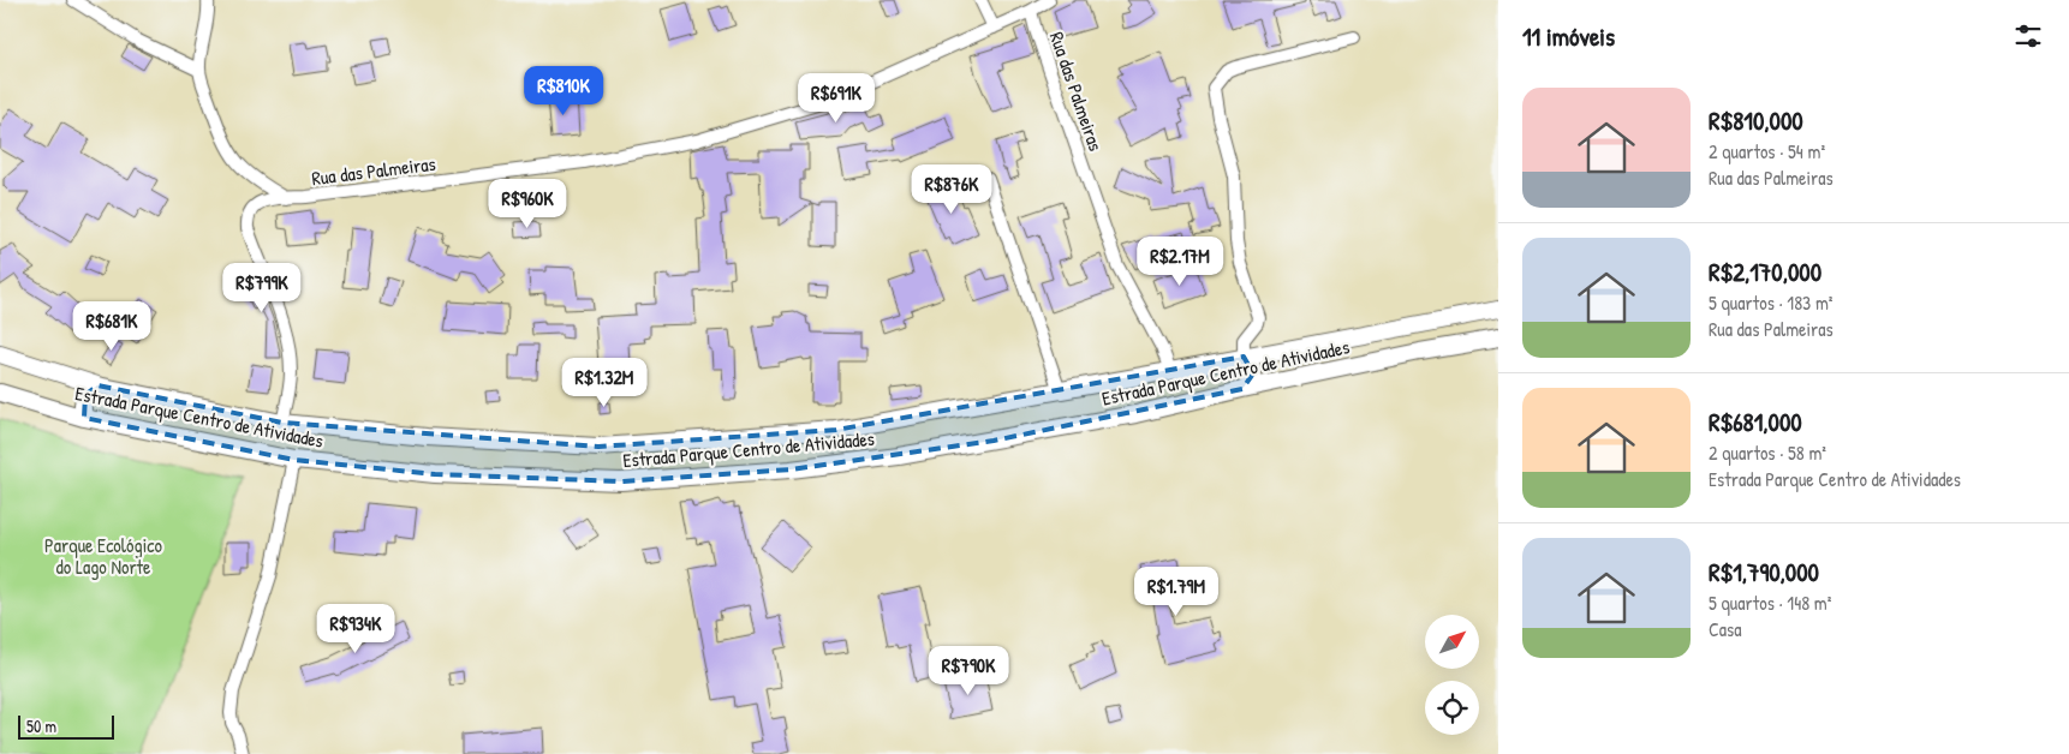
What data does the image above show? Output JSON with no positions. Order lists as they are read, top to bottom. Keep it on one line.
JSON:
{"streets":{"main road":["Estrada Parque Centro de Atividades"],"street":["Rua das Palmeiras"]},"crossings":[["Rua das Palmeiras","Estrada Parque Centro de Atividades"]],"parks":["Parque Ecológico do Lago Norte"],"scale_bar":"50 m","north":"top right","page":{"heading":"11 imóveis","price":["R$810K","R$691K","R$876K","R$960K","R$2.17M","R$799K","R$681K","R$1.32M","R$1.79M","R$934K","R$790K"],"list":[{"name":"R$810,000","note":"2 quartos · 54 m² · Rua das Palmeiras"},{"name":"R$2,170,000","note":"5 quartos · 183 m² · Rua das Palmeiras"},{"name":"R$681,000","note":"2 quartos · 58 m² · Estrada Parque Centro de Atividades"},{"name":"R$1,790,000","note":"5 quartos · 148 m² · Casa"}],"scale":"50 m"}}
